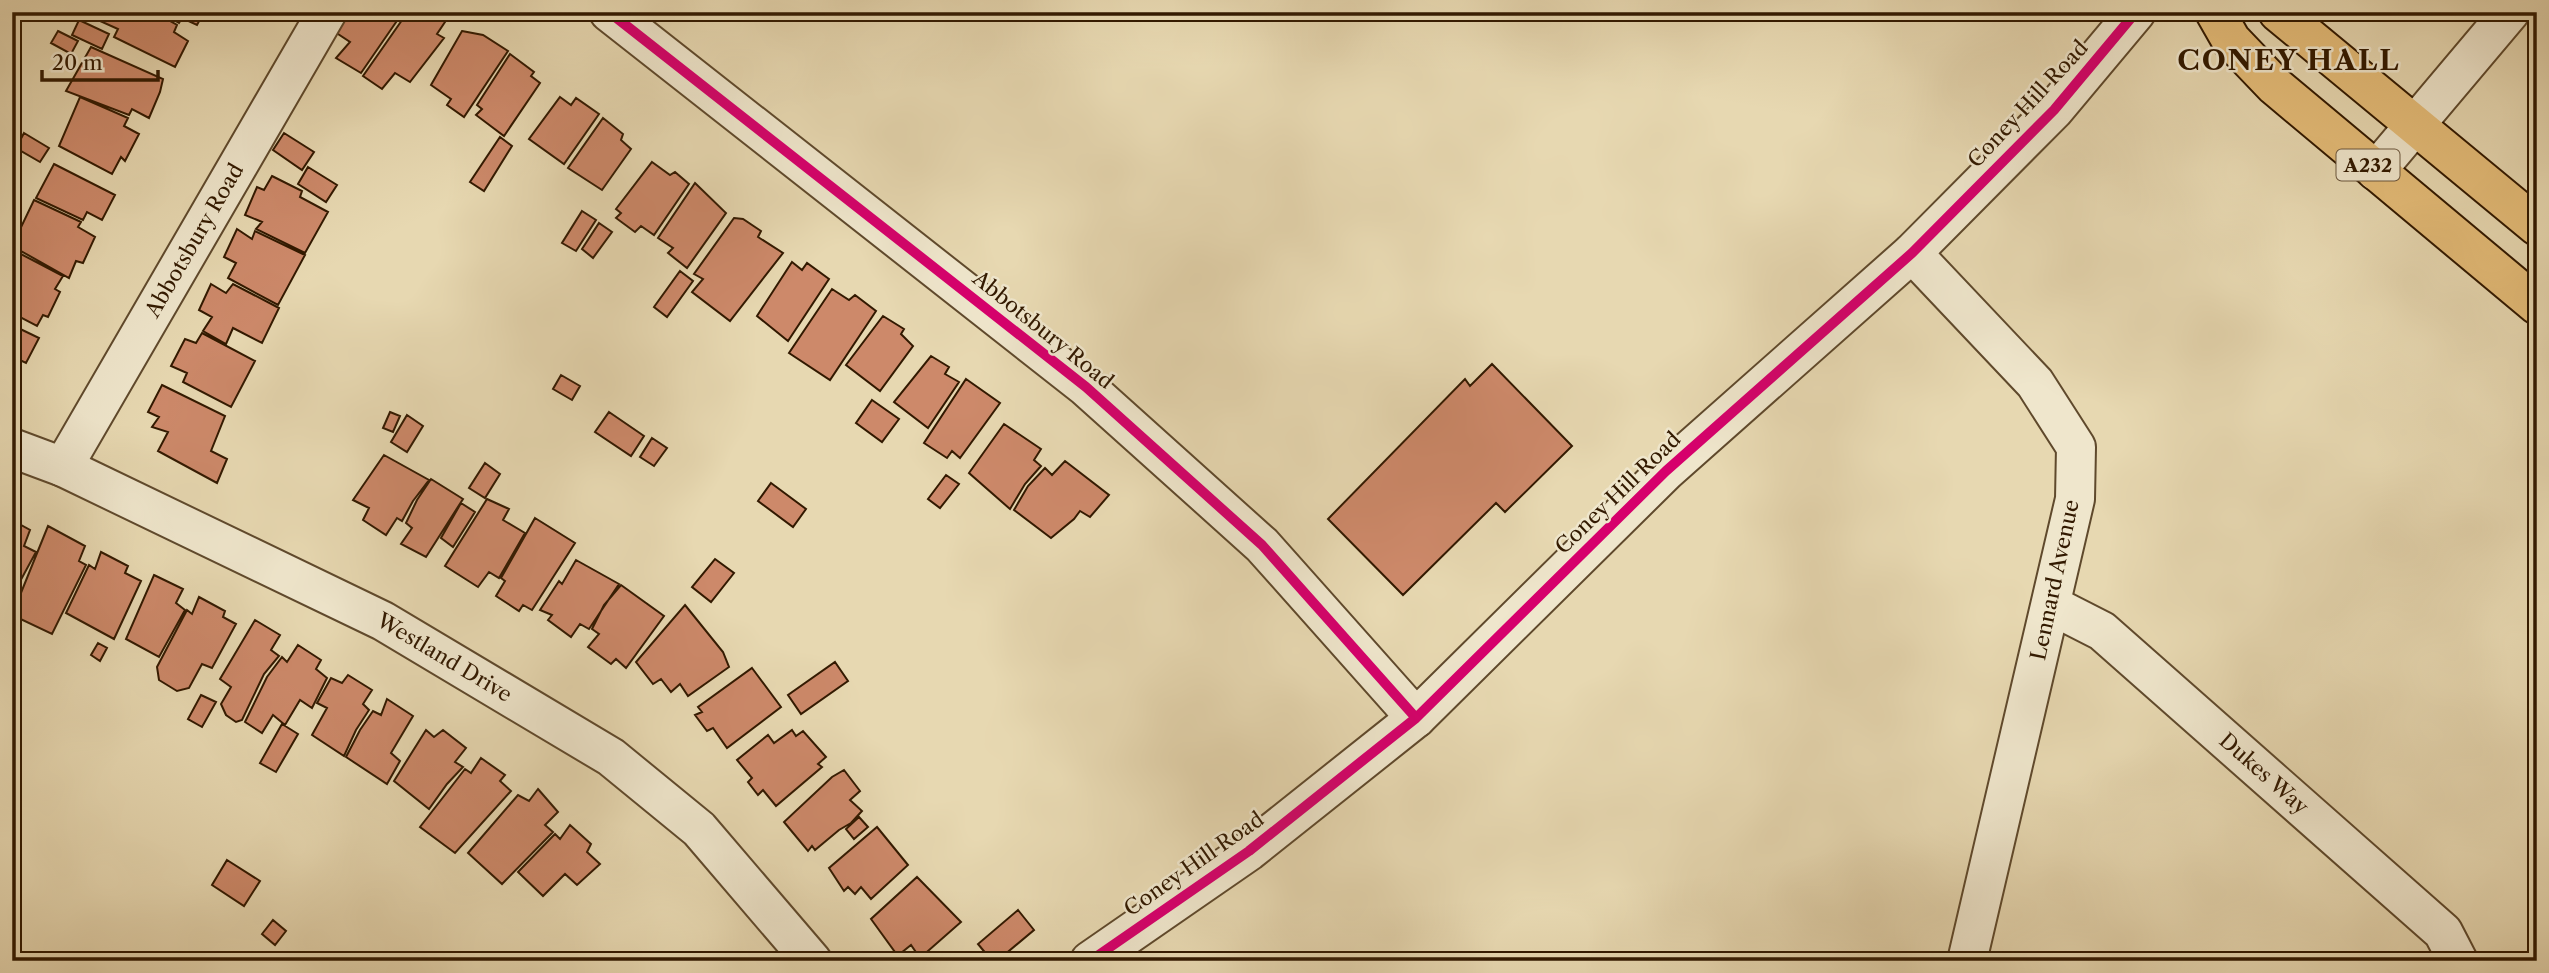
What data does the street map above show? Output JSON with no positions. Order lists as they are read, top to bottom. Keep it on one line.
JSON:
{"streets":{"highway":["A232"],"street":["Coney Hill Road","Abbotsbury Road","Lennard Avenue","Westland Drive","Dukes Way"]},"crossings":[["Coney Hill Road","Abbotsbury Road"],["Coney Hill Road","Lennard Avenue"],["Abbotsbury Road","Westland Drive"],["Lennard Avenue","Dukes Way"]],"districts":["CONEY HALL"],"scale_bar":"20 m"}
